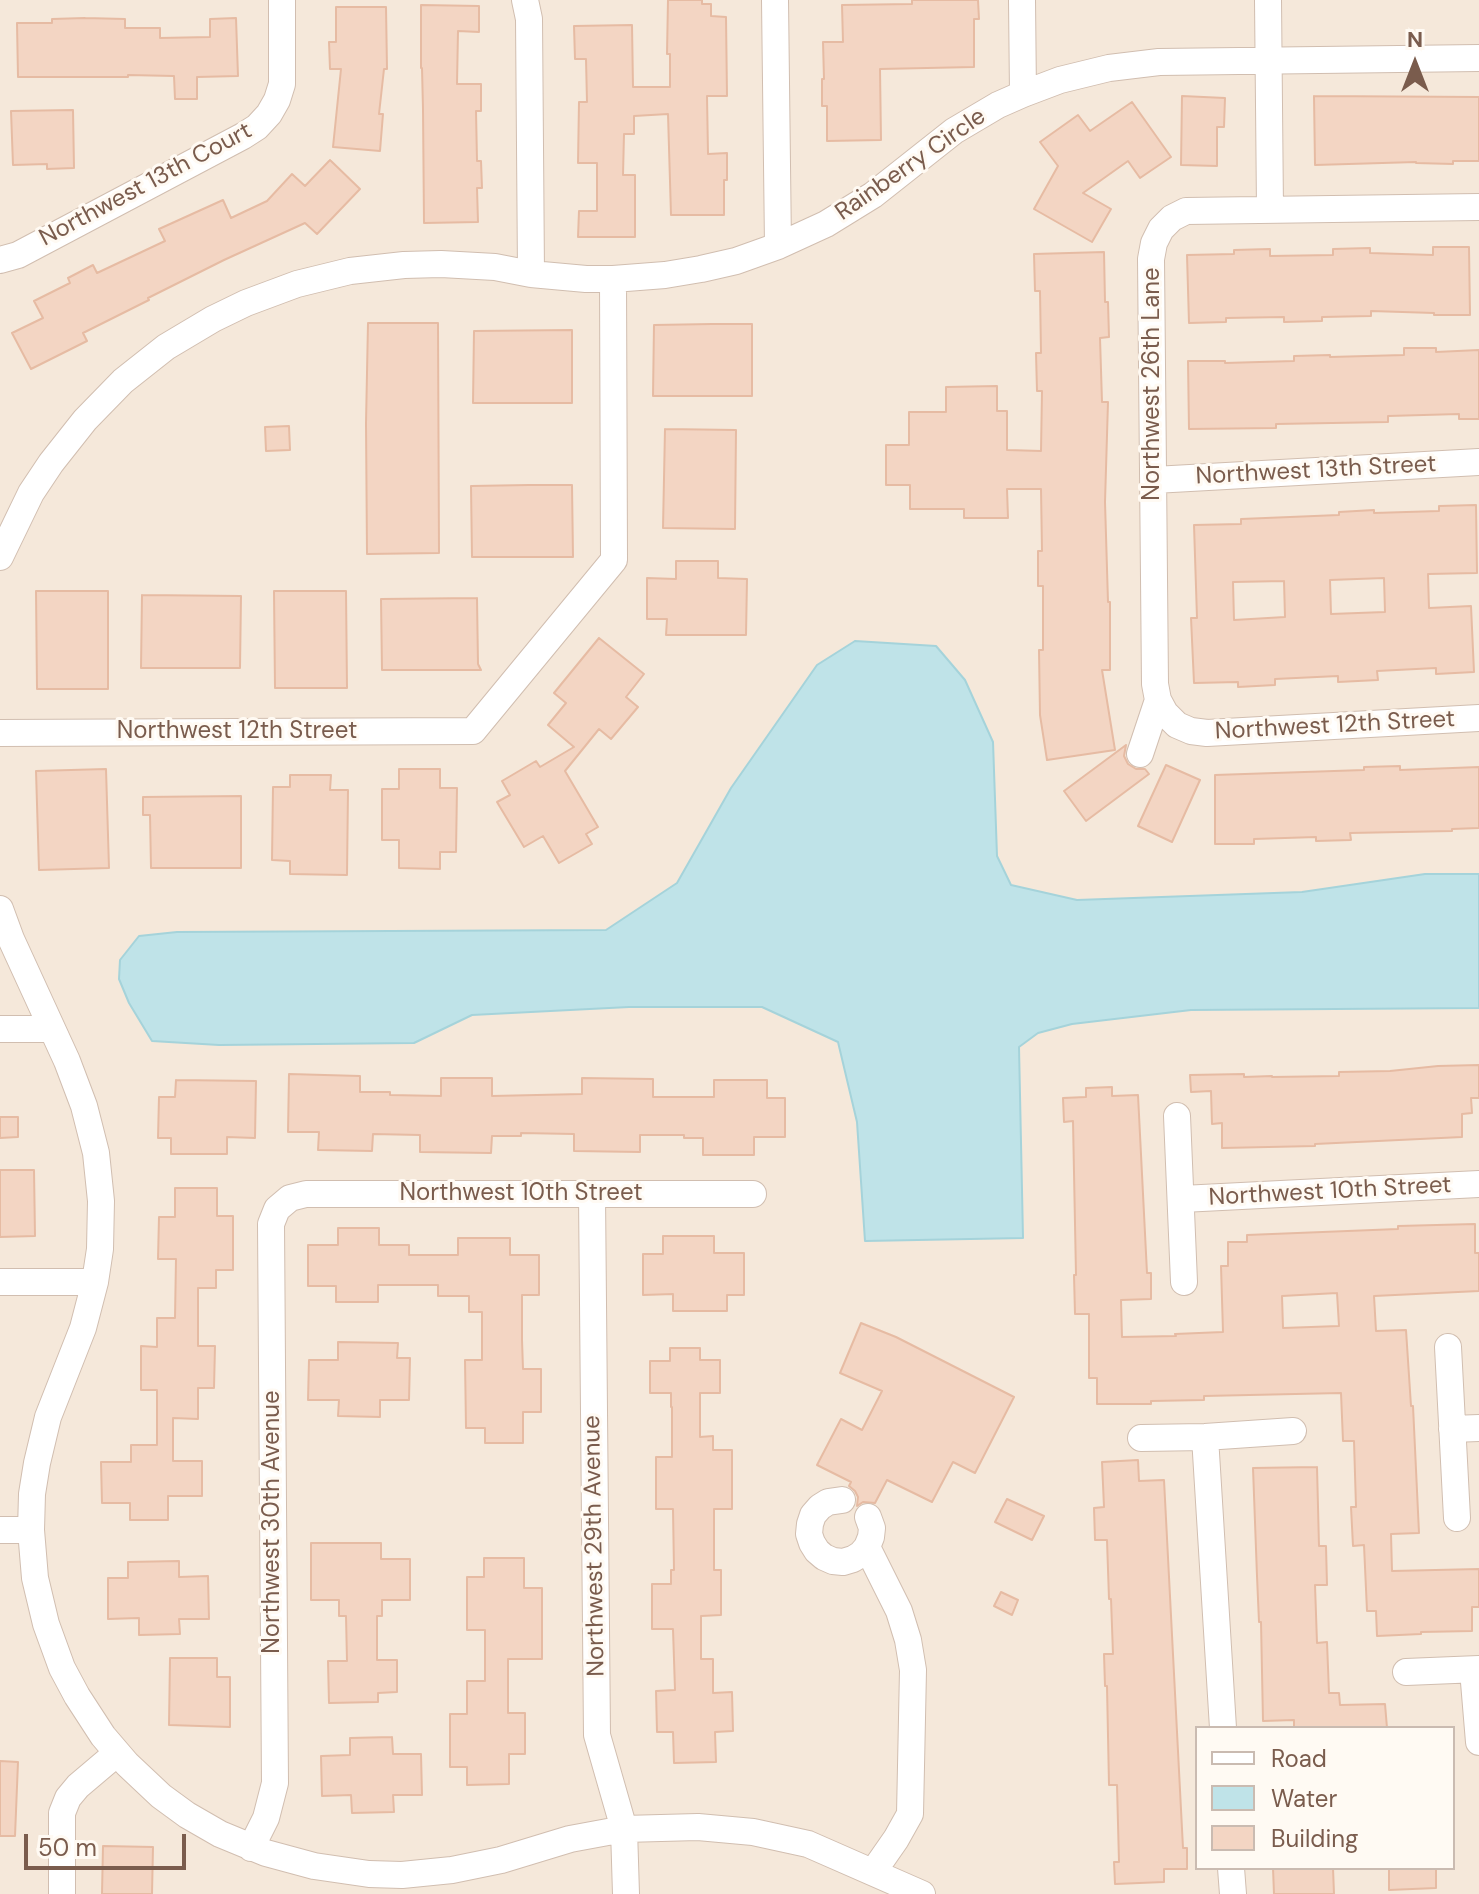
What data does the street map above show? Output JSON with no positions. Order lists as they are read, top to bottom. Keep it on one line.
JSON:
{"streets":{"street":["Rainberry Circle","Northwest 13th Court","Northwest 26th Lane","Northwest 13th Street","Northwest 12th Street","Northwest 10th Street","Northwest 30th Avenue","Northwest 29th Avenue"]},"crossings":[["Rainberry Circle","Northwest 12th Street"],["Northwest 26th Lane","Northwest 13th Street"],["Northwest 26th Lane","Northwest 12th Street"],["Northwest 10th Street","Northwest 30th Avenue"],["Northwest 10th Street","Northwest 29th Avenue"]],"legend":["Road","Water","Building"],"scale_bar":"50 m","north":"top"}
